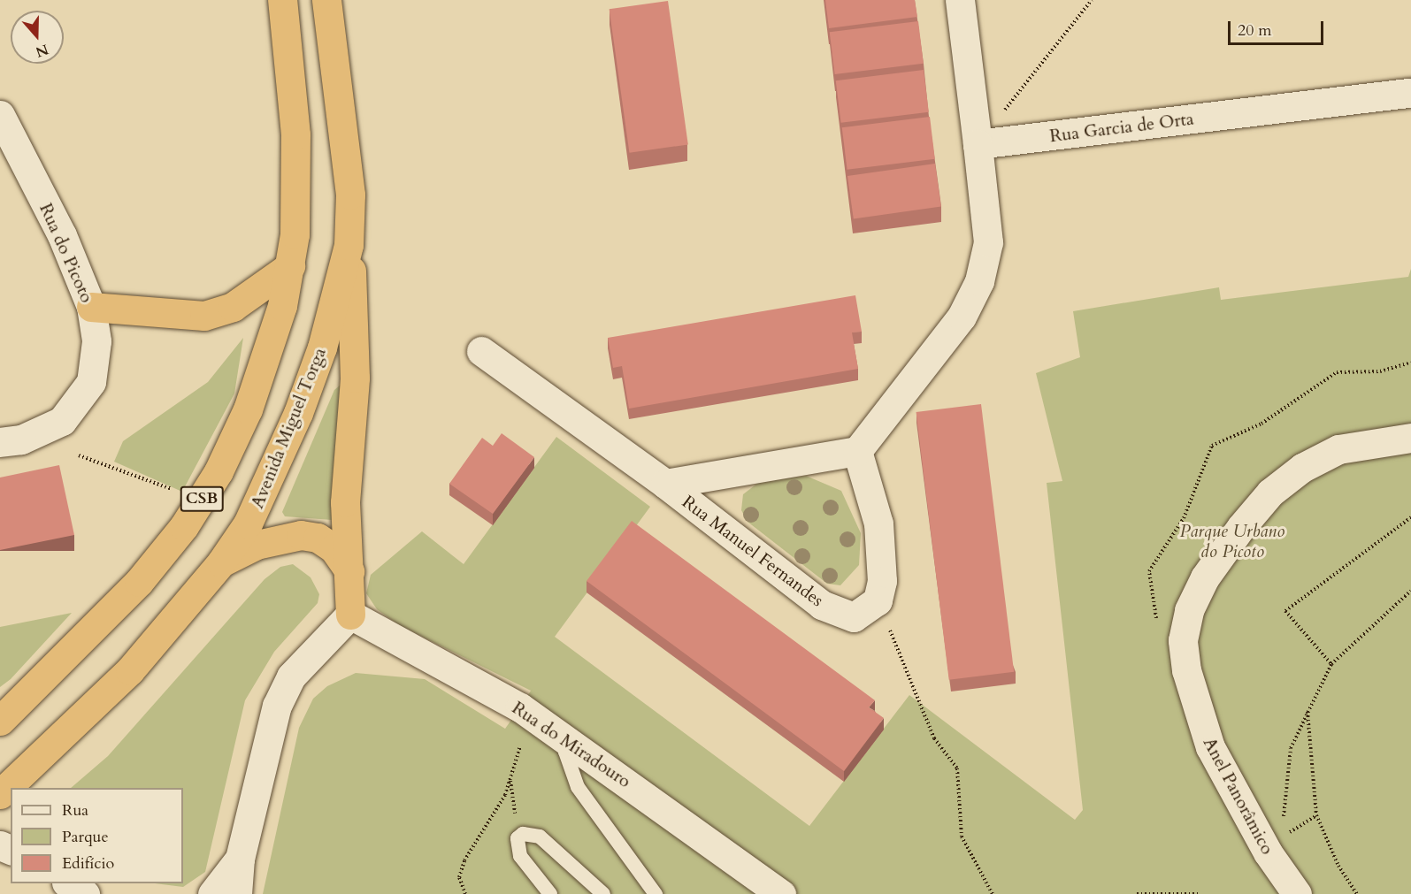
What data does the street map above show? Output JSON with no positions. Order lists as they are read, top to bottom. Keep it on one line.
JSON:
{"streets":{"highway":["Avenida Miguel Torga","CSB"],"street":["Rua Garcia de Orta","Rua do Picoto","Rua Manuel Fernandes","Rua do Miradouro","Anel Panorâmico"]},"parks":["Parque Urbano do Picoto"],"legend":["Rua","Parque","Edifício"],"scale_bar":"20 m","north":"bottom"}
